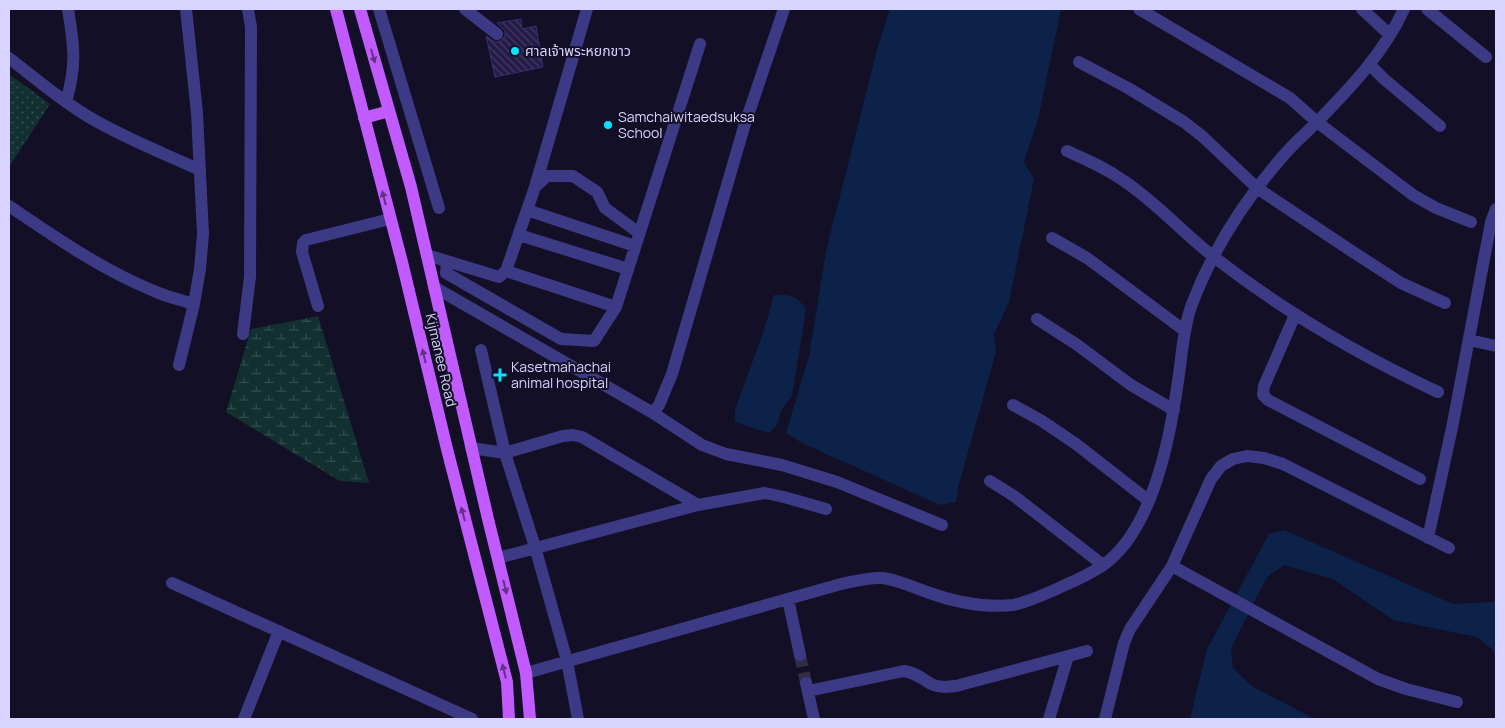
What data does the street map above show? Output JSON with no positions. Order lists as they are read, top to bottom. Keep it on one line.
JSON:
{"streets":{"main road":["Kijmanee Road"]},"places":{"other":["ศาลเจ้าพระหยกขาว","Samchaiwitaedsuksa School"],"health":["Kasetmahachai animal hospital"]}}
